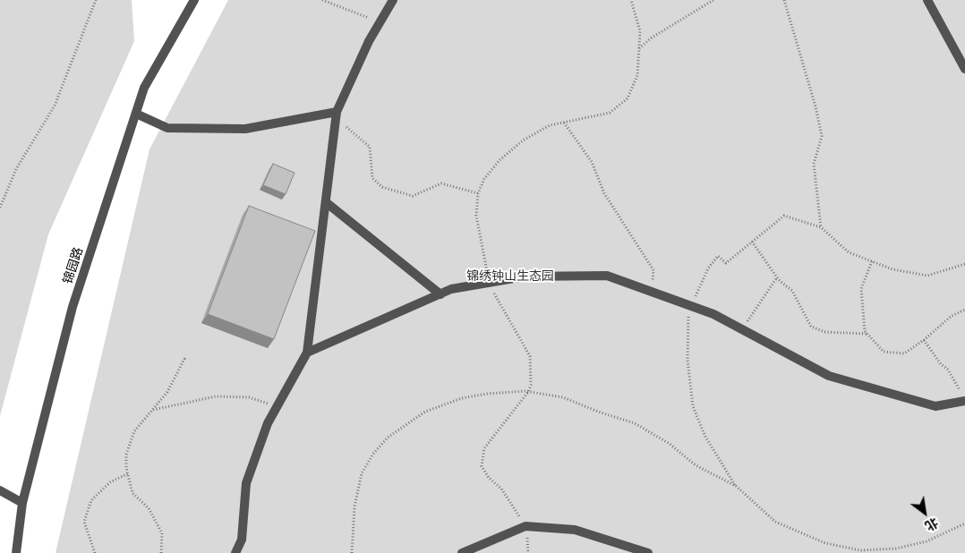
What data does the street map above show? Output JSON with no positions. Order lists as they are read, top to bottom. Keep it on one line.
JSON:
{"streets":{"street":["锦园路"]},"parks":["锦绣钟山生态园"],"north":"bottom right"}
